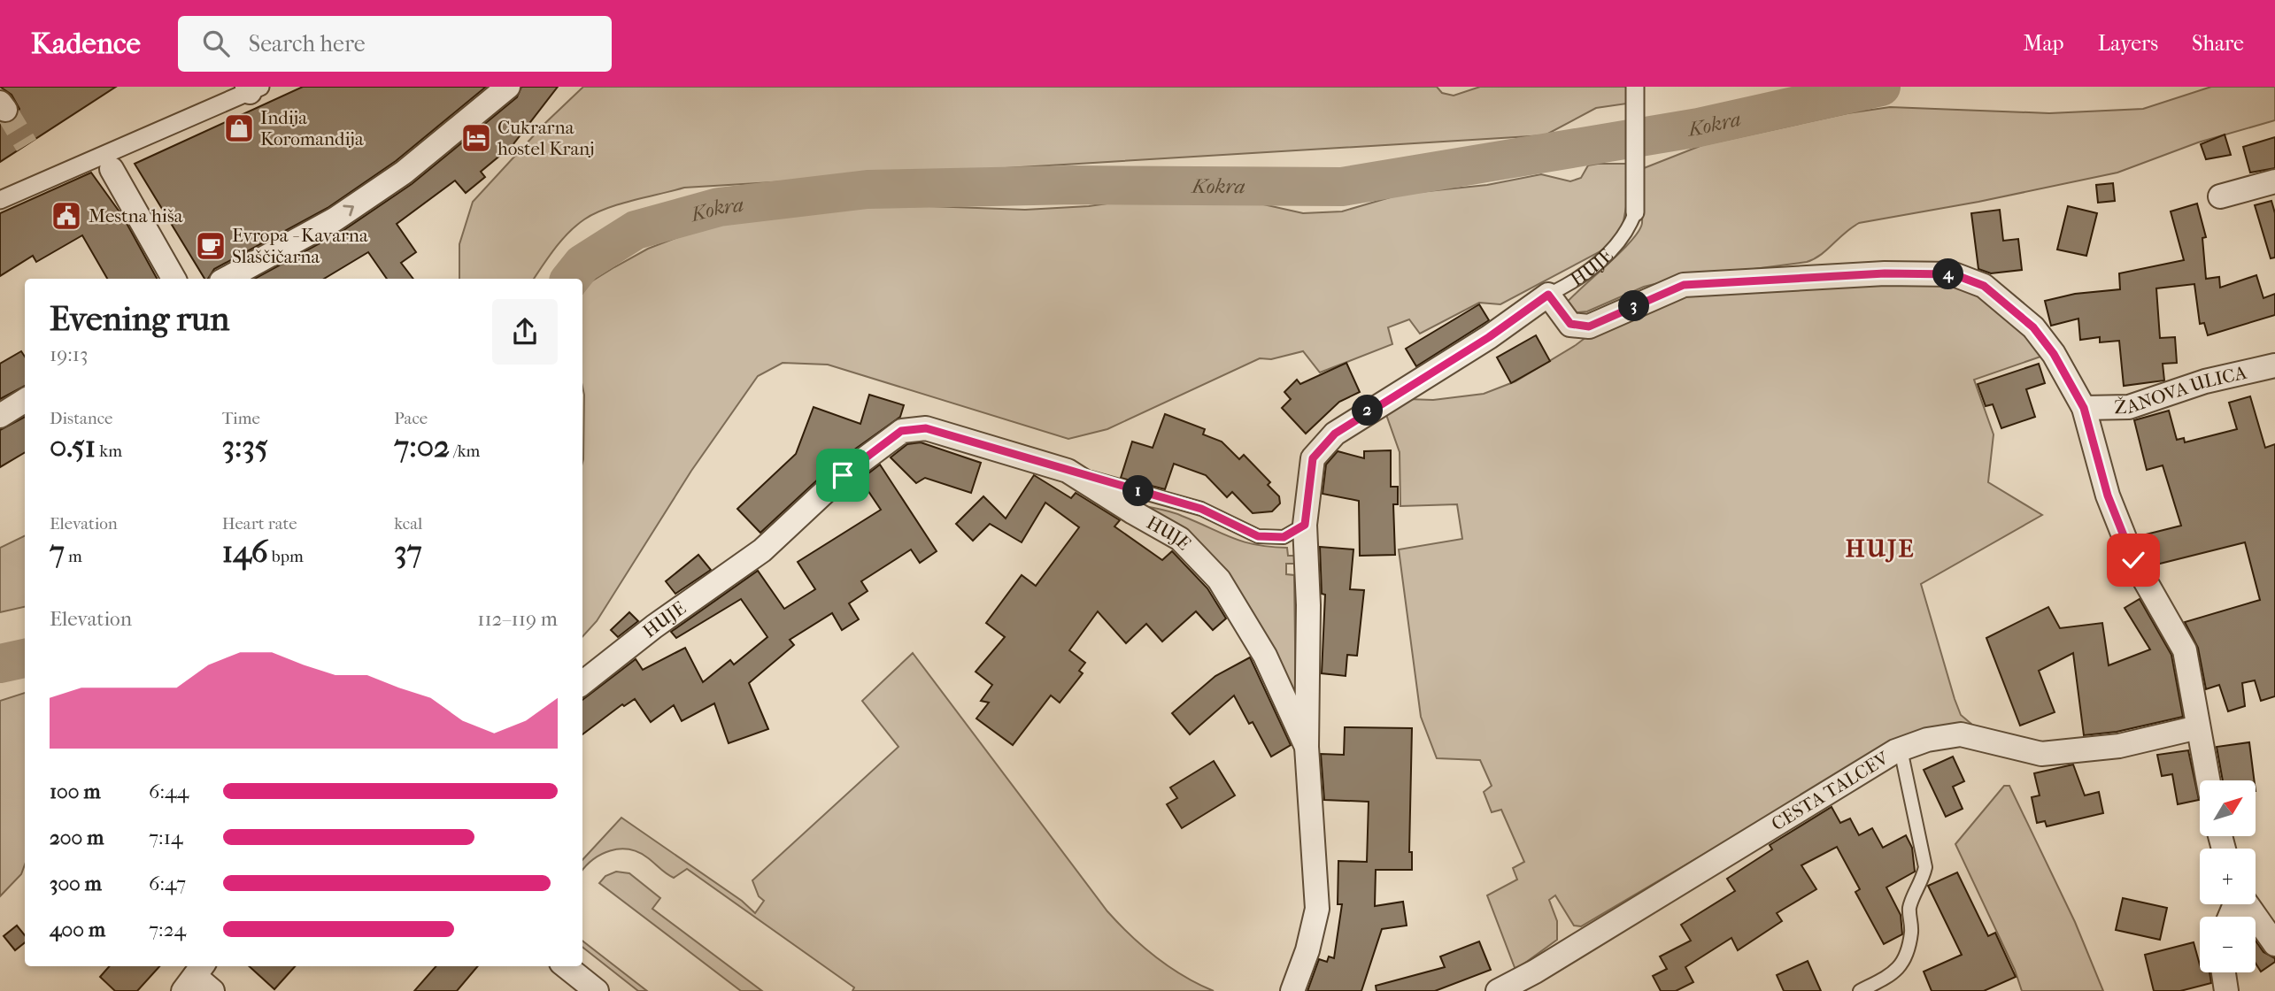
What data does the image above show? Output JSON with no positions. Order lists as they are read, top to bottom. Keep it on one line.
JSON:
{"streets":{"street":["HUJE","ŽANOVA ULICA","CESTA TALCEV"]},"districts":["HUJE"],"water":["Kokra"],"places":{"shop":["Indija Koromandija"],"hotel":["Cukrarna hostel Kranj"],"public building":["Mestna hiša"],"cafe":["Evropa - Kavarna Slaščičarna"]},"north":"top right","page":{"header":"Kadence","search":"Search here","nav":["Map","Layers","Share"],"pins":["4","3","2","1"],"heading":["Evening run","19:13"],"stats":[["Distance","0.51 km"],["Time","3:35"],["Pace","7:02 /km"],["Elevation","7 m"],["Heart rate","146 bpm"],["kcal","37"]],"chart":["Elevation","112–119 m"],"list":[{"name":"100 m","note":"6:44"},{"name":"200 m","note":"7:14"},{"name":"300 m","note":"6:47"},{"name":"400 m","note":"7:24"}],"map_buttons":["+","−"]}}
